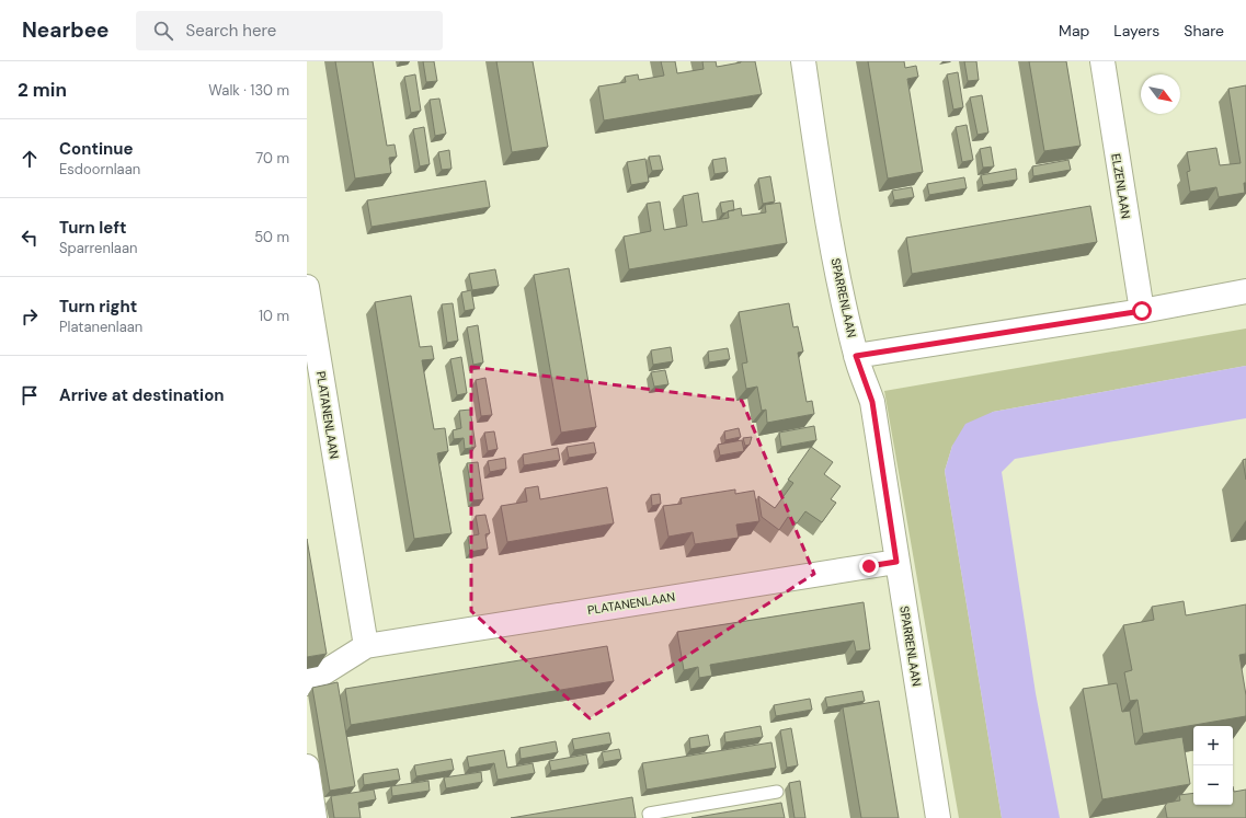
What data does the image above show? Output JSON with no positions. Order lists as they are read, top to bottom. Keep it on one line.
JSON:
{"streets":{"street":["ELZENLAAN","SPARRENLAAN","PLATANENLAAN"]},"crossings":[["SPARRENLAAN","PLATANENLAAN"]],"north":"bottom right","page":{"header":"Nearbee","search":"Search here","nav":["Map","Layers","Share"],"heading":["2 min","Walk · 130 m"],"list":[["Continue","Esdoornlaan","70 m"],["Turn left","Sparrenlaan","50 m"],["Turn right","Platanenlaan","10 m"],"Arrive at destination"],"map_buttons":["+","−"]}}
